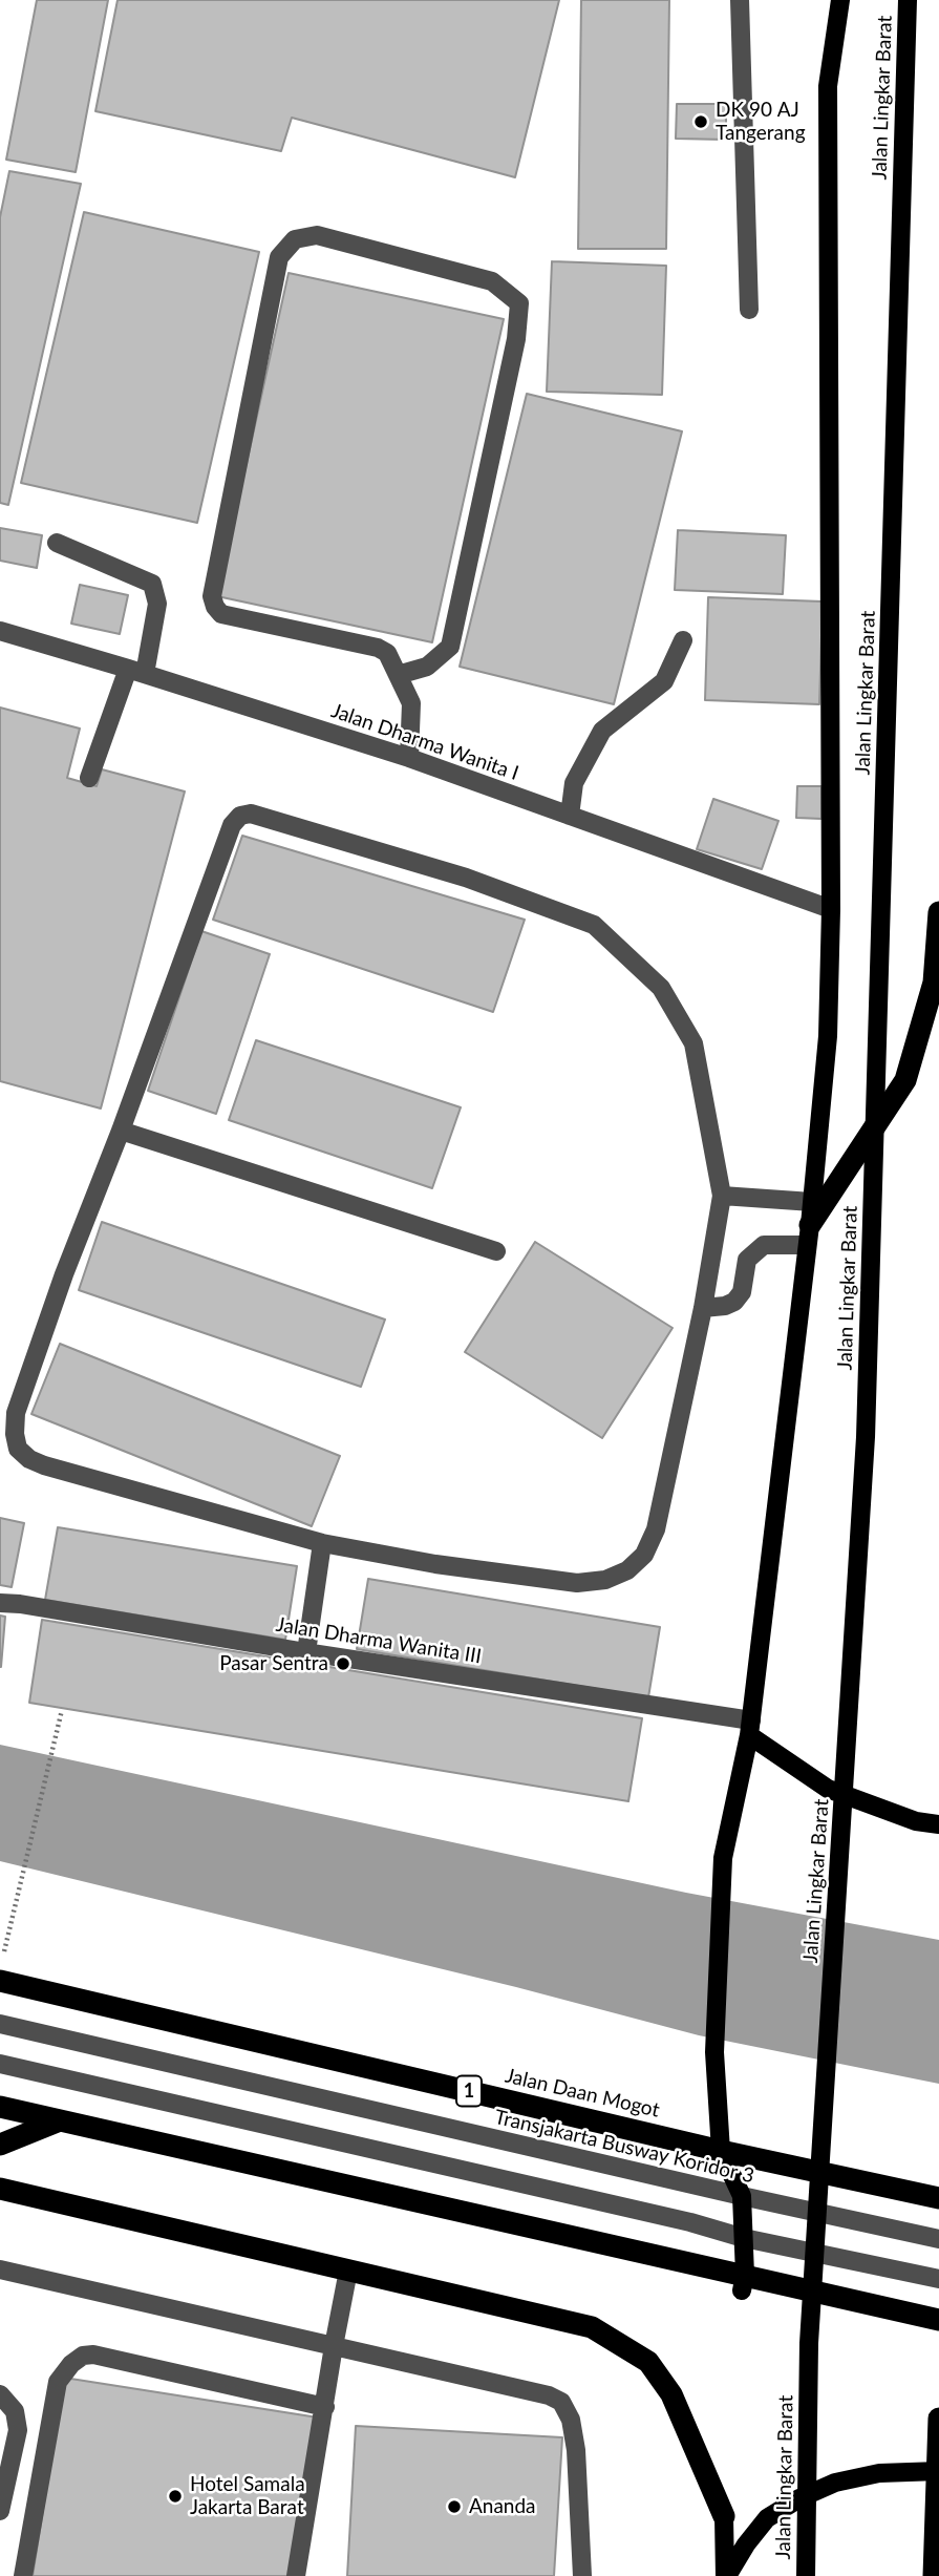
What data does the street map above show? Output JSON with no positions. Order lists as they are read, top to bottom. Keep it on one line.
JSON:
{"streets":{"highway":["1","Jalan Daan Mogot"],"main road":["Jalan Lingkar Barat"],"street":["Jalan Dharma Wanita I","Jalan Dharma Wanita III","Transjakarta Busway Koridor 3"]},"crossings":[["Jalan Lingkar Barat","Jalan Dharma Wanita I"],["Jalan Lingkar Barat","Jalan Dharma Wanita III"],["Jalan Lingkar Barat","Jalan Daan Mogot"],["Jalan Lingkar Barat","Transjakarta Busway Koridor 3"]],"places":["DK 90 AJ Tangerang","Pasar Sentra","Hotel Samala Jakarta Barat","Ananda"]}
